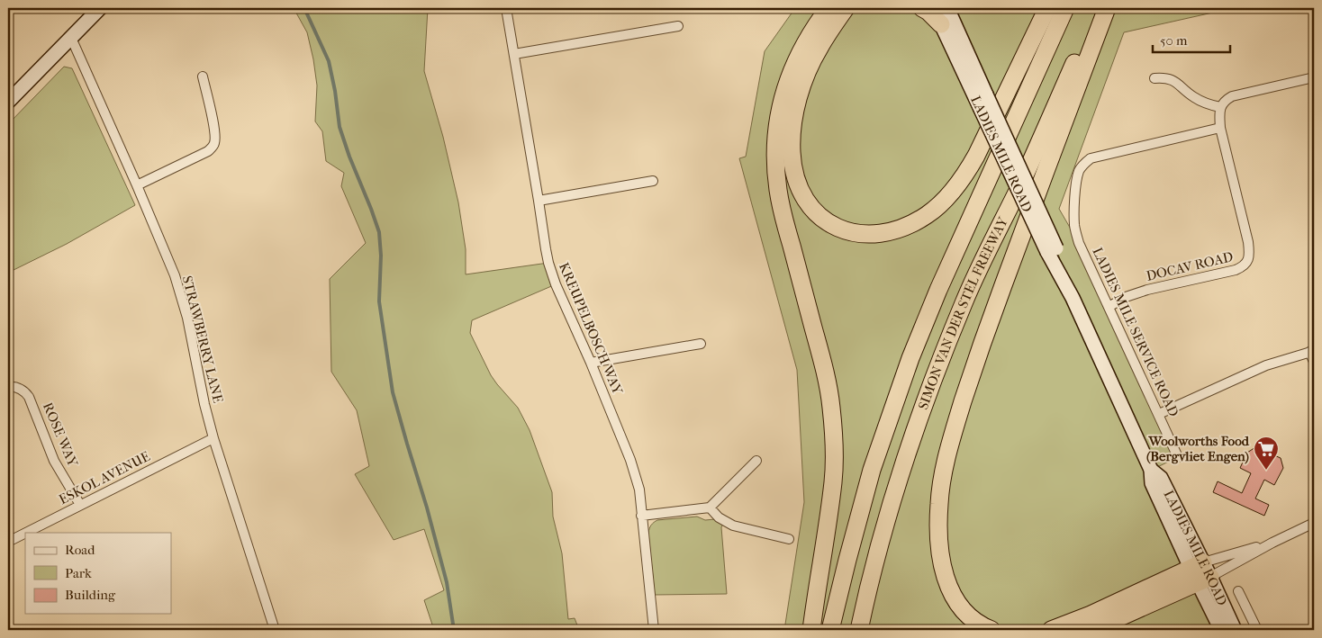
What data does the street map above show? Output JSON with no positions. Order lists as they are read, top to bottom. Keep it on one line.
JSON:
{"streets":{"highway":["SIMON VAN DER STEL FREEWAY"],"main road":["LADIES MILE ROAD"],"street":["DOCAV ROAD","KREUPELBOSCH WAY","LADIES MILE SERVICE ROAD","STRAWBERRY LANE","ROSE WAY","ESKOL AVENUE"]},"crossings":[["DOCAV ROAD","LADIES MILE SERVICE ROAD"],["STRAWBERRY LANE","ESKOL AVENUE"],["ROSE WAY","ESKOL AVENUE"]],"places":{"supermarket":["Woolworths Food (Bergvliet Engen)"]},"legend":["Road","Park","Building"],"scale_bar":"50 m"}
